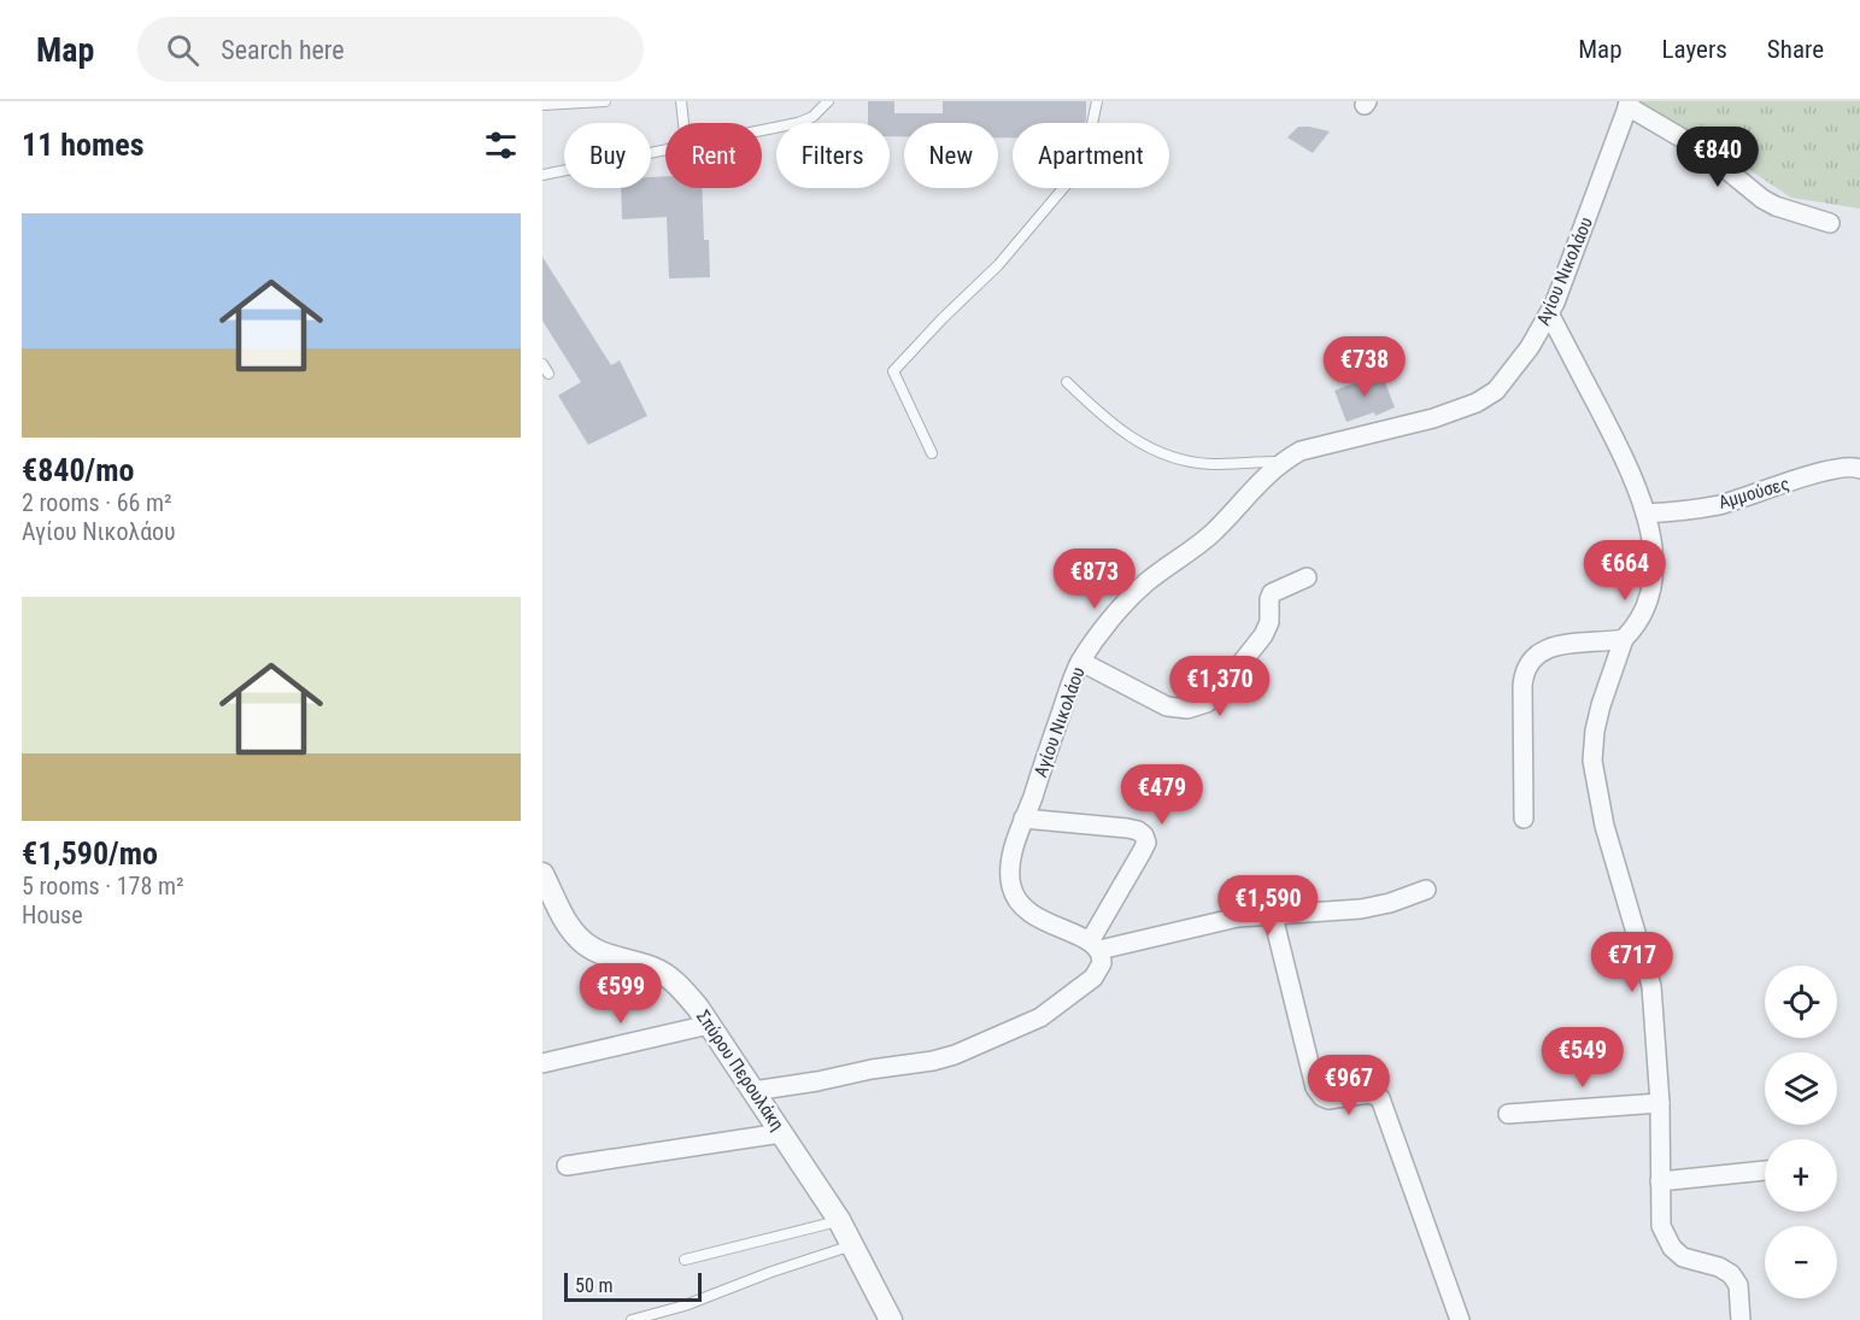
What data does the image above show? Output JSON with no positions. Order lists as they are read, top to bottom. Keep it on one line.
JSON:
{"streets":{"street":["Αγίου Νικολάου","Αμμούσες","Σπύρου Περουλάκη"]},"scale_bar":"50 m","page":{"header":"Map","search":"Search here","nav":["Map","Layers","Share"],"heading":"11 homes","chip":["Buy","Rent","Filters","New","Apartment"],"price":["€840","€738","€664","€873","€1,370","€479","€1,590","€717","€599","€549","€967"],"list":[{"name":"€840/mo","note":"2 rooms · 66 m² · Αγίου Νικολάου"},{"name":"€1,590/mo","note":"5 rooms · 178 m² · House"}],"map_buttons":["+","−"],"scale":"50 m"}}
